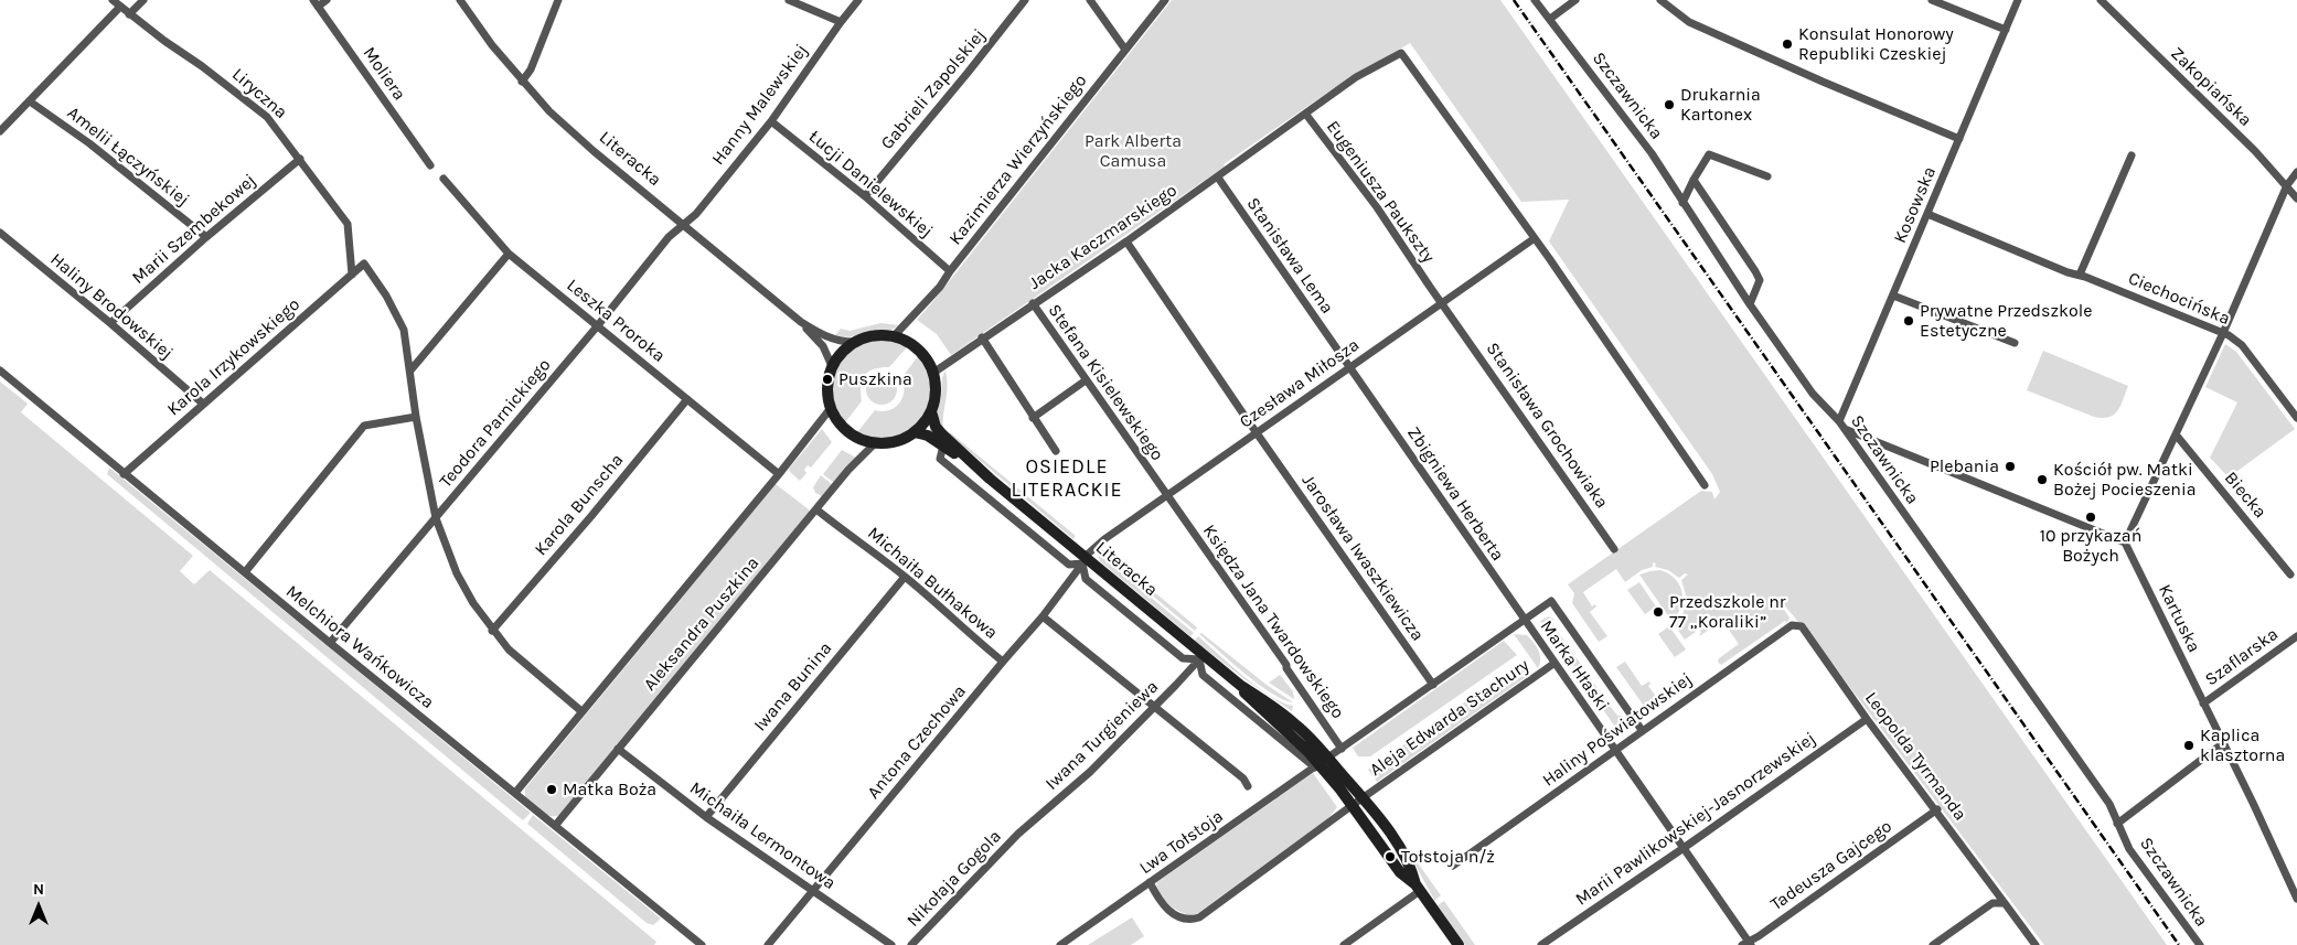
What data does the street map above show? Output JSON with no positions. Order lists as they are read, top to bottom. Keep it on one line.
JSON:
{"streets":{"street":["Moliera","Zakopiańska","Gabrieli Zapolskiej","Liryczna","Szczawnicka","Hanny Malewskiej","Amelii Łączyńskiej","Literacka","Kazimierza Wierzyńskiego","Łucji Danielewskiej","Eugeniusza Paukszty","Kosowska","Marii Szembekowej","Jacka Kaczmarskiego","Stanisława Lema","Ciechocińska","Haliny Brodowskiej","Leszka Proroka","Karola Irzykowskiego","Stefana Kisielewskiego","Czesława Miłosza","Teodora Parnickiego","Stanisława Grochowiaka","Zbigniewa Herberta","Biecka","Karola Bunscha","Jarosława Iwaszkiewicza","Michaiła Bułhakowa","Kartuska","Księdza Jana Twardowskiego","Aleksandra Puszkina","Melchiora Wańkowicza","Szaflarska","Marka Hłaski","Iwana Bunina","Aleja Edwarda Stachury","Haliny Poświatowskiej","Iwana Turgieniewa","Antona Czechowa","Leopolda Tyrmanda","Marii Pawlikowskiej-Jasnorzewskiej","Michaiła Lermontowa","Lwa Tołstoja","Tadeusza Gajcego","Nikołaja Gogola"]},"crossings":[["Gabrieli Zapolskiej","Łucji Danielewskiej"],["Liryczna","Marii Szembekowej"],["Liryczna","Karola Irzykowskiego"],["Szczawnicka","Kosowska"],["Hanny Malewskiej","Literacka"],["Hanny Malewskiej","Łucji Danielewskiej"],["Hanny Malewskiej","Teodora Parnickiego"],["Amelii Łączyńskiej","Marii Szembekowej"],["Literacka","Kazimierza Wierzyńskiego"],["Literacka","Jacka Kaczmarskiego"],["Literacka","Czesława Miłosza"],["Literacka","Teodora Parnickiego"],["Literacka","Aleksandra Puszkina"],["Literacka","Aleja Edwarda Stachury"],["Literacka","Iwana Turgieniewa"],["Literacka","Antona Czechowa"],["Literacka","Lwa Tołstoja"],["Kazimierza Wierzyńskiego","Łucji Danielewskiej"],["Kazimierza Wierzyńskiego","Jacka Kaczmarskiego"],["Kazimierza Wierzyńskiego","Aleksandra Puszkina"],["Eugeniusza Paukszty","Jacka Kaczmarskiego"],["Eugeniusza Paukszty","Czesława Miłosza"],["Eugeniusza Paukszty","Stanisława Grochowiaka"],["Kosowska","Ciechocińska"],["Marii Szembekowej","Haliny Brodowskiej"],["Jacka Kaczmarskiego","Stanisława Lema"],["Jacka Kaczmarskiego","Stefana Kisielewskiego"],["Jacka Kaczmarskiego","Czesława Miłosza"],["Jacka Kaczmarskiego","Jarosława Iwaszkiewicza"],["Jacka Kaczmarskiego","Aleksandra Puszkina"],["Stanisława Lema","Czesława Miłosza"],["Stanisława Lema","Zbigniewa Herberta"],["Haliny Brodowskiej","Karola Irzykowskiego"],["Leszka Proroka","Teodora Parnickiego"],["Leszka Proroka","Karola Bunscha"],["Leszka Proroka","Aleksandra Puszkina"],["Karola Irzykowskiego","Melchiora Wańkowicza"],["Stefana Kisielewskiego","Czesława Miłosza"],["Stefana Kisielewskiego","Księdza Jana Twardowskiego"],["Czesława Miłosza","Stanisława Grochowiaka"],["Czesława Miłosza","Zbigniewa Herberta"],["Czesława Miłosza","Jarosława Iwaszkiewicza"],["Czesława Miłosza","Księdza Jana Twardowskiego"],["Czesława Miłosza","Antona Czechowa"],["Teodora Parnickiego","Melchiora Wańkowicza"],["Zbigniewa Herberta","Marka Hłaski"],["Zbigniewa Herberta","Aleja Edwarda Stachury"],["Jarosława Iwaszkiewicza","Aleja Edwarda Stachury"],["Michaiła Bułhakowa","Aleksandra Puszkina"],["Michaiła Bułhakowa","Iwana Bunina"],["Michaiła Bułhakowa","Antona Czechowa"],["Kartuska","Szaflarska"],["Księdza Jana Twardowskiego","Aleja Edwarda Stachury"],["Aleksandra Puszkina","Melchiora Wańkowicza"],["Aleksandra Puszkina","Michaiła Lermontowa"],["Marka Hłaski","Aleja Edwarda Stachury"],["Marka Hłaski","Haliny Poświatowskiej"],["Marka Hłaski","Marii Pawlikowskiej-Jasnorzewskiej"],["Marka Hłaski","Tadeusza Gajcego"],["Iwana Bunina","Michaiła Lermontowa"],["Aleja Edwarda Stachury","Haliny Poświatowskiej"],["Aleja Edwarda Stachury","Lwa Tołstoja"],["Haliny Poświatowskiej","Leopolda Tyrmanda"],["Iwana Turgieniewa","Nikołaja Gogola"],["Antona Czechowa","Michaiła Lermontowa"],["Leopolda Tyrmanda","Marii Pawlikowskiej-Jasnorzewskiej"],["Leopolda Tyrmanda","Tadeusza Gajcego"]],"districts":["OSIEDLE LITERACKIE"],"parks":["Park Alberta Camusa"],"places":["Konsulat Honorowy Republiki Czeskiej","Drukarnia Kartonex","Prywatne Przedszkole Estetyczne","Puszkina","Plebania","Kościół pw. Matki Bożej Pocieszenia","10 przykazań Bożych","Przedszkole nr 77 „Koraliki”","Kaplica klasztorna","Matka Boża","Tołstoja n/ż"],"north":"top"}
